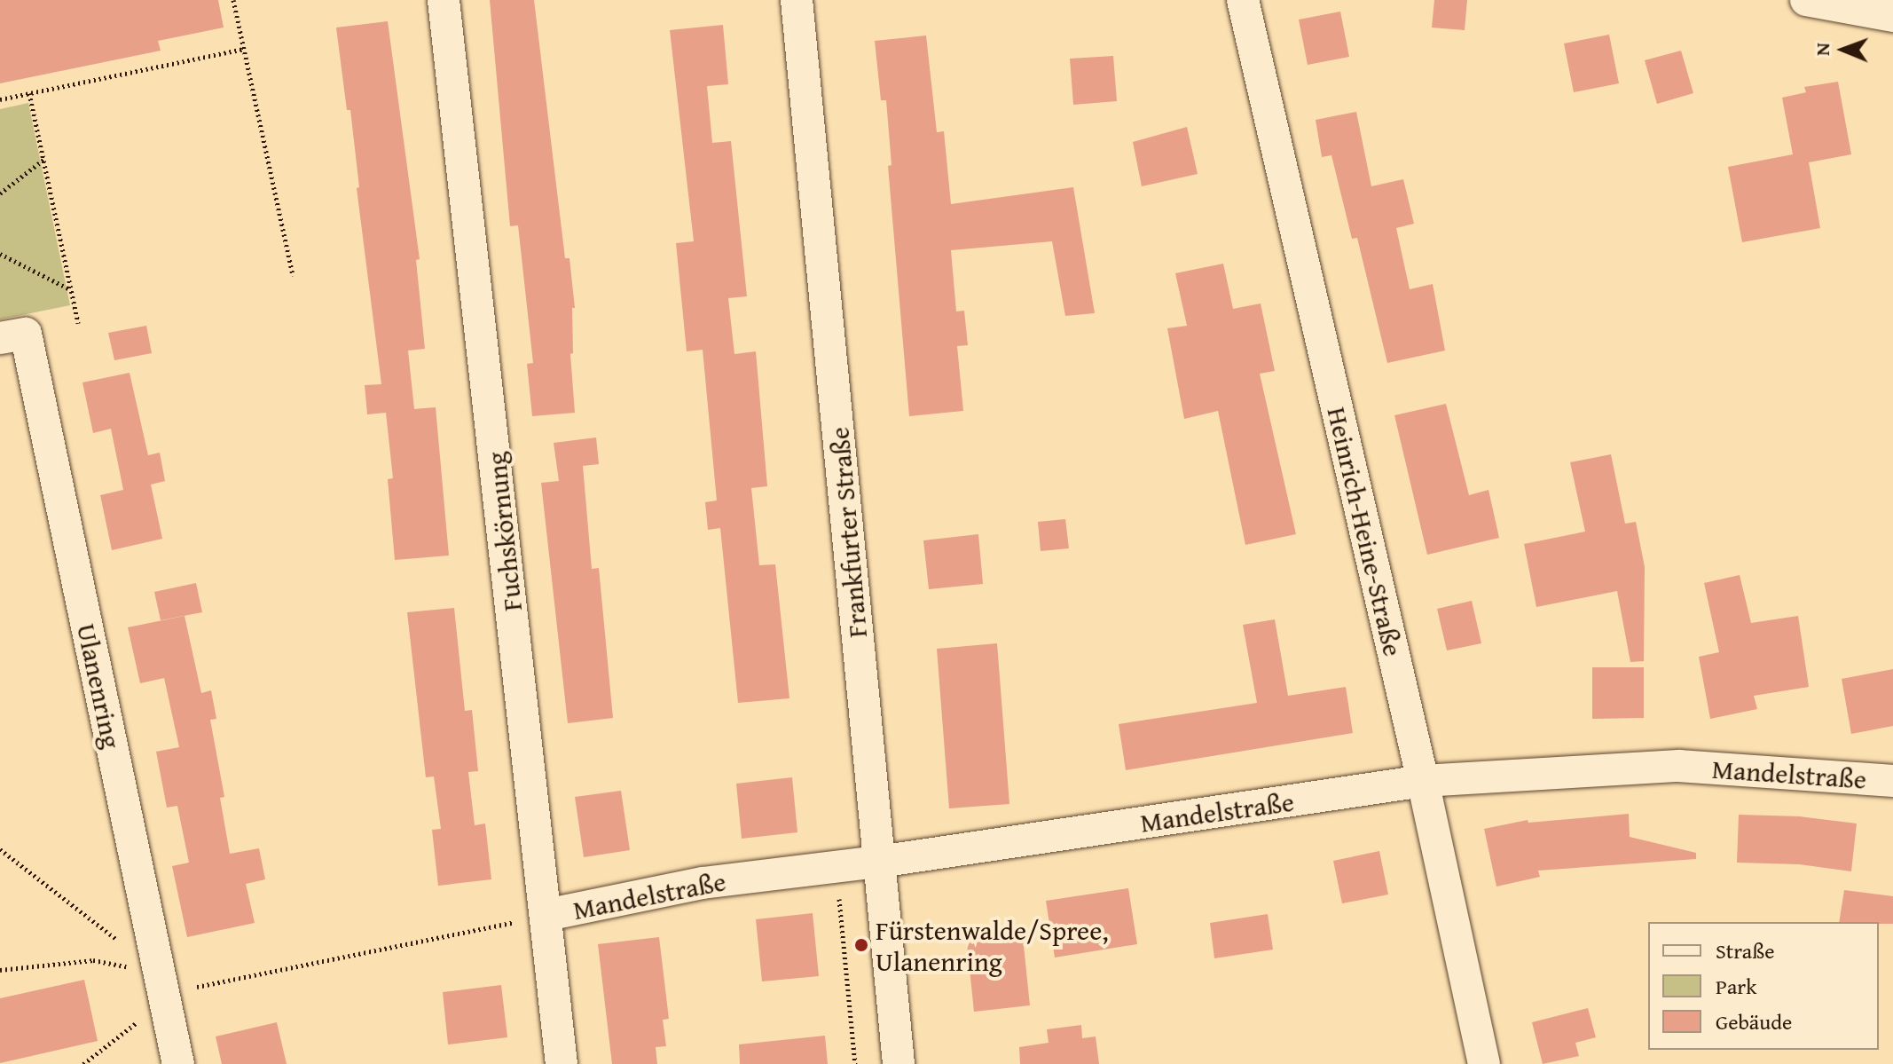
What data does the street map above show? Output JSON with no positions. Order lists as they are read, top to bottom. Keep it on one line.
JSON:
{"streets":{"street":["Fuchskörnung","Heinrich-Heine-Straße","Frankfurter Straße","Ulanenring","Mandelstraße"]},"crossings":[["Fuchskörnung","Mandelstraße"],["Heinrich-Heine-Straße","Mandelstraße"],["Frankfurter Straße","Mandelstraße"]],"places":["Fürstenwalde/Spree, Ulanenring"],"legend":["Straße","Park","Gebäude"],"north":"left"}
